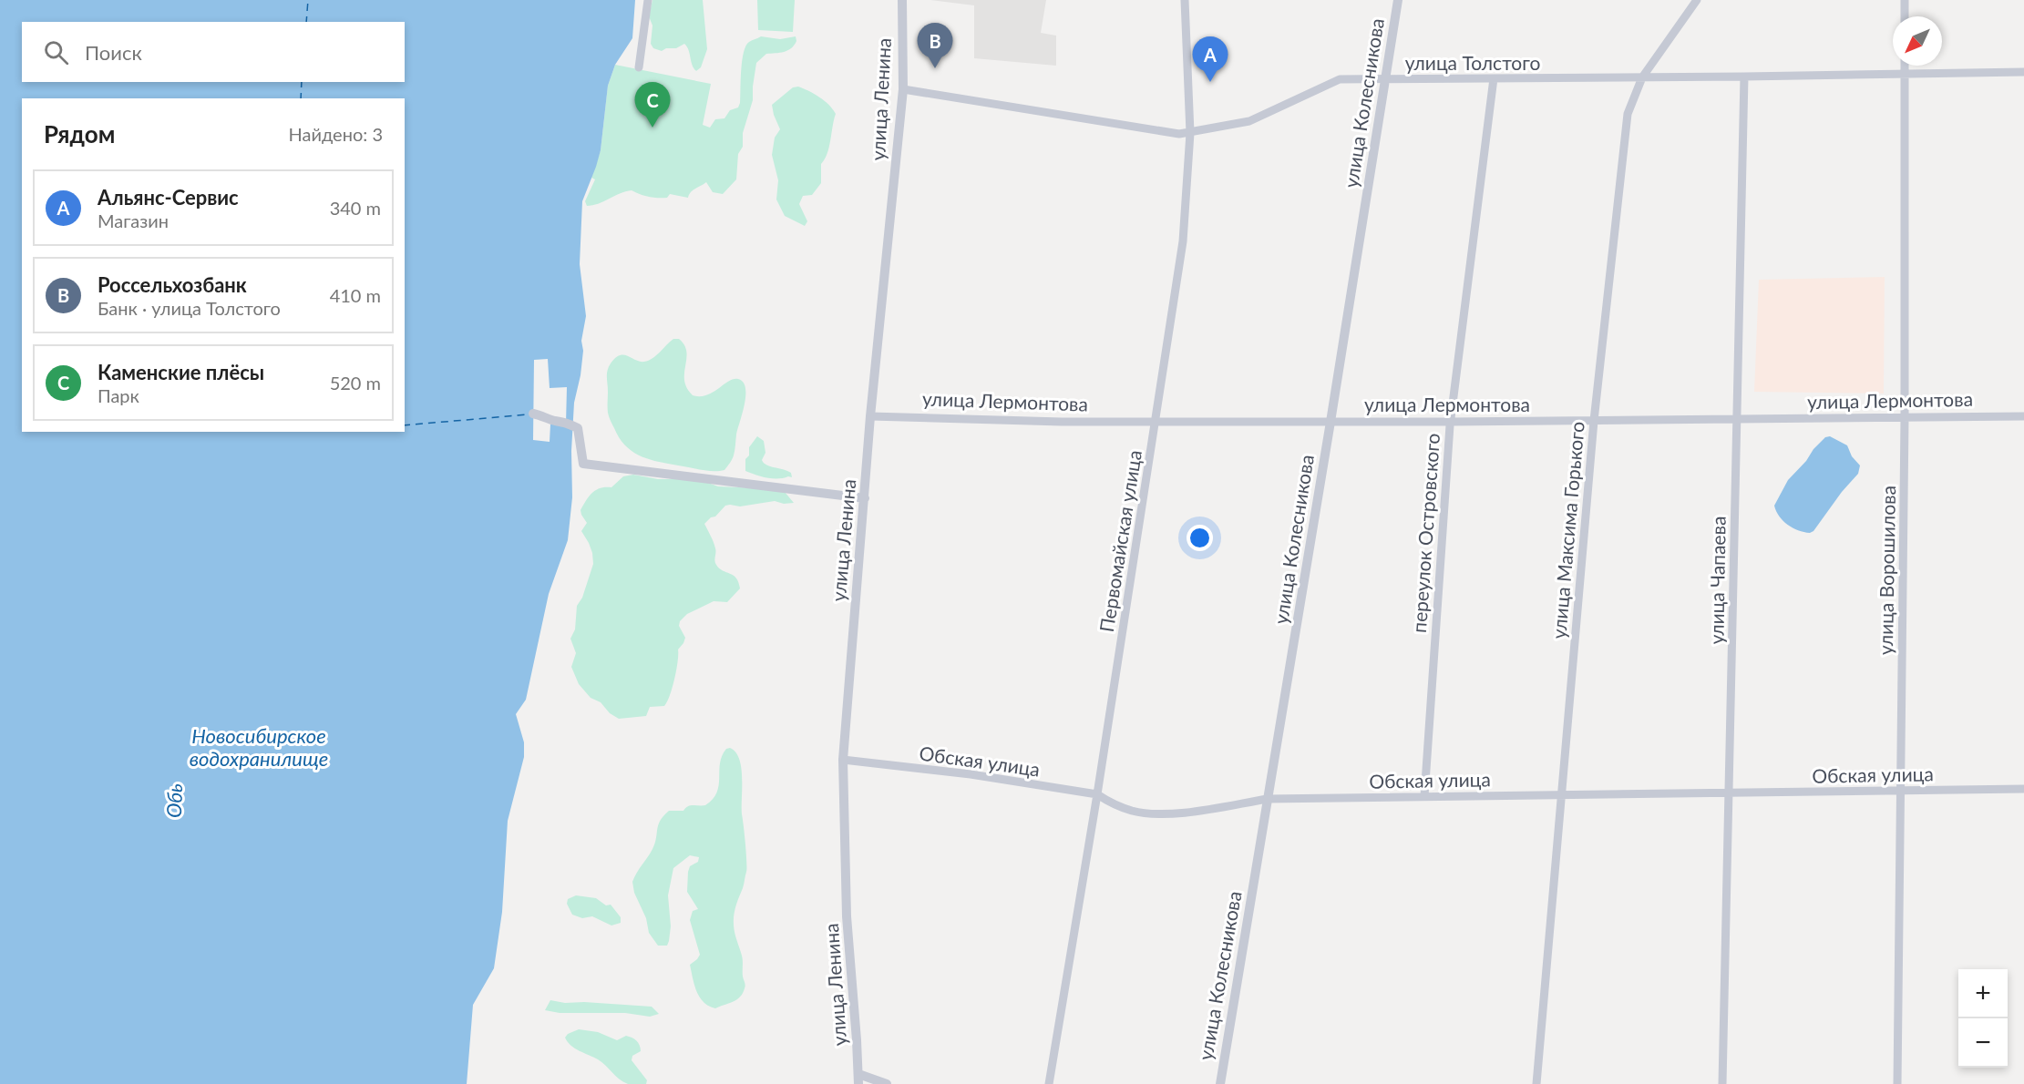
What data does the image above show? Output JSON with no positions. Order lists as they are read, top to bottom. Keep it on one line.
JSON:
{"streets":{"street":["улица Толстого","улица Ленина","улица Колесникова","улица Лермонтова","улица Максима Горького","переулок Островского","Первомайская улица","улица Ворошилова","улица Чапаева","Обская улица"]},"crossings":[["улица Толстого","улица Ленина"],["улица Толстого","улица Колесникова"],["улица Толстого","улица Максима Горького"],["улица Толстого","переулок Островского"],["улица Толстого","Первомайская улица"],["улица Толстого","улица Ворошилова"],["улица Толстого","улица Чапаева"],["улица Ленина","улица Лермонтова"],["улица Ленина","Обская улица"],["улица Колесникова","улица Лермонтова"],["улица Колесникова","Обская улица"],["улица Лермонтова","улица Максима Горького"],["улица Лермонтова","переулок Островского"],["улица Лермонтова","Первомайская улица"],["улица Лермонтова","улица Ворошилова"],["улица Лермонтова","улица Чапаева"],["улица Максима Горького","Обская улица"],["переулок Островского","Обская улица"],["Первомайская улица","Обская улица"],["улица Ворошилова","Обская улица"],["улица Чапаева","Обская улица"]],"water":["Новосибирское водохранилище","Обь"],"north":"bottom left","page":{"search":"Поиск","pins":["B","A","C"],"heading":["Рядом","Найдено: 3"],"list":[{"mark":"A","name":"Альянс-Сервис","note":"Магазин","value":"340 m"},{"mark":"B","name":"Россельхозбанк","note":"Банк · улица Толстого","value":"410 m"},{"mark":"C","name":"Каменские плёсы","note":"Парк","value":"520 m"}],"map_buttons":["+","−"]}}
